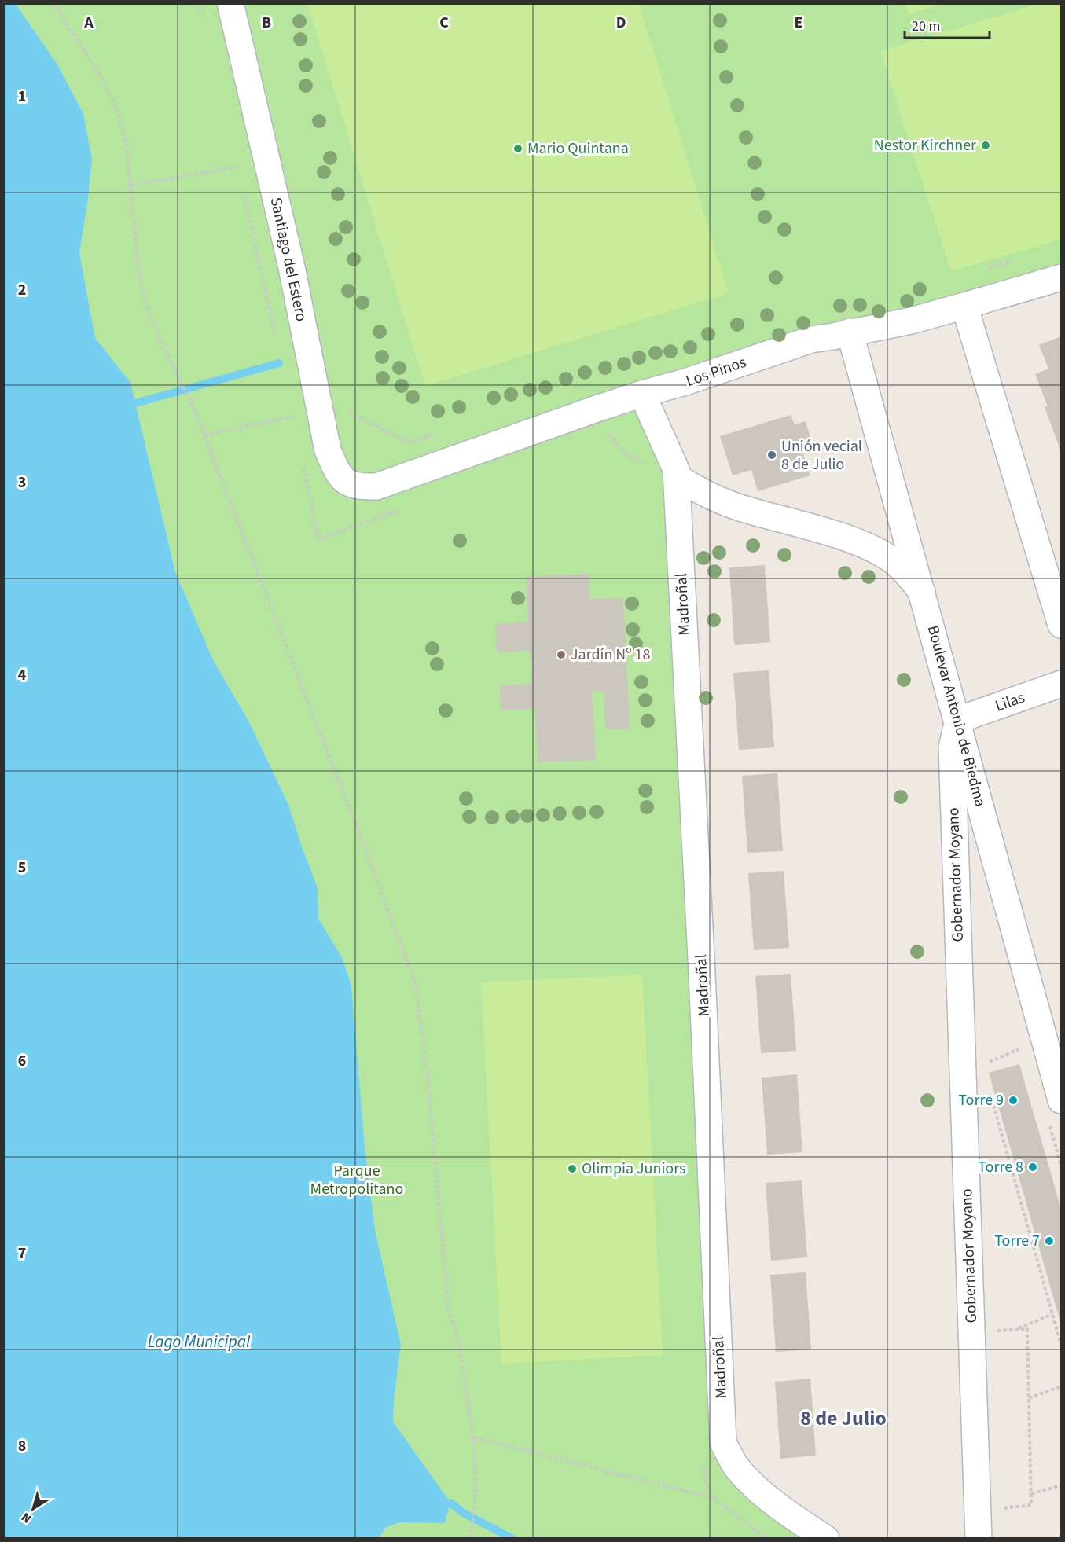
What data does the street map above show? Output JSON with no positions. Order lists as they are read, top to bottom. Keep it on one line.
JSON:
{"streets":{"street":["Santiago del Estero","Los Pinos","Madroñal","Lilas","Boulevar Antonio de Biedma","Gobernador Moyano"]},"crossings":[["Santiago del Estero","Los Pinos"],["Los Pinos","Madroñal"],["Los Pinos","Boulevar Antonio de Biedma"],["Lilas","Boulevar Antonio de Biedma"],["Lilas","Gobernador Moyano"],["Boulevar Antonio de Biedma","Gobernador Moyano"]],"districts":["8 de Julio"],"water":["Lago Municipal"],"parks":["Parque Metropolitano"],"places":["Nestor Kirchner","Mario Quintana","Unión vecial 8 de Julio","Jardín Nº 18","Torre 9","Torre 8","Olimpia Juniors","Torre 7"],"scale_bar":"20 m","north":"bottom left","grid":{"columns":["A","B","C","D","E"],"rows":["1","2","3","4","5","6","7","8"]}}
